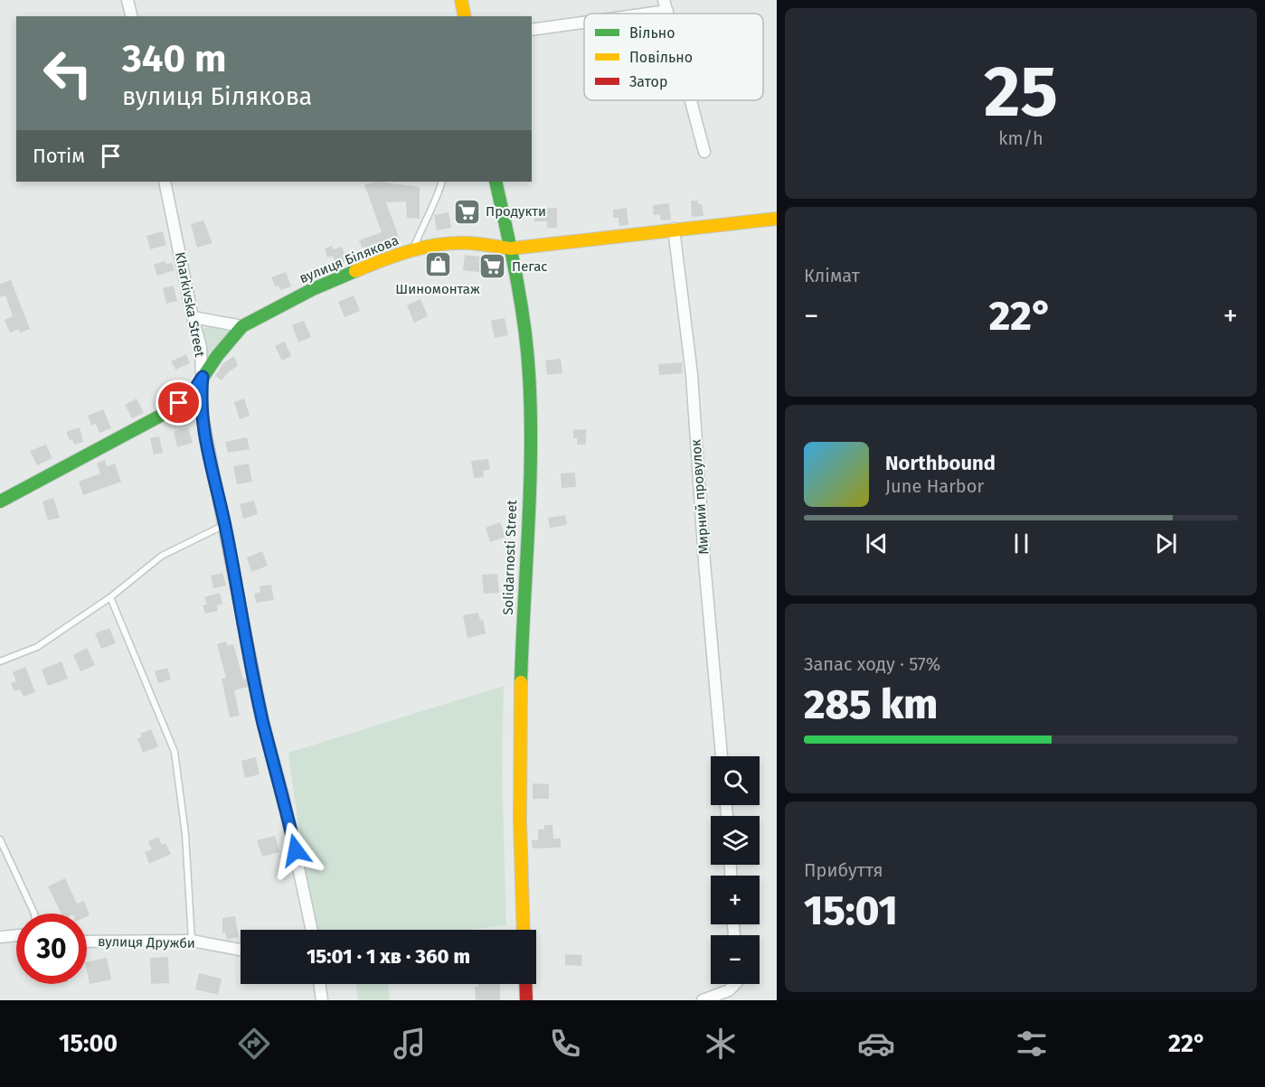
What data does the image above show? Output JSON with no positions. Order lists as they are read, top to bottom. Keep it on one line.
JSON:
{"streets":{"street":["вулиця Білякова","Kharkivska Street","Мирний провулок","Solidarnosti Street","вулиця Дружби"]},"crossings":[["вулиця Білякова","Kharkivska Street"],["вулиця Білякова","Мирний провулок"],["вулиця Білякова","Solidarnosti Street"]],"places":{"supermarket":["Продукти","Пегас"],"shop":["Шиномонтаж"]},"legend":["Вільно","Повільно","Затор"],"page":{"tile":[["25","km/h"],"Клімат",["Запас ходу · 57%","285 km"],["Прибуття","15:01"]],"turn":["340 m","вулиця Білякова"],"then":"Потім","heat":["−","22°","+"],"song":["Northbound","June Harbor"],"map_buttons":["+","−"],"limit":"30","trip":"15:01 · 1 хв · 360 m","tabs":["15:00","22°"]}}
